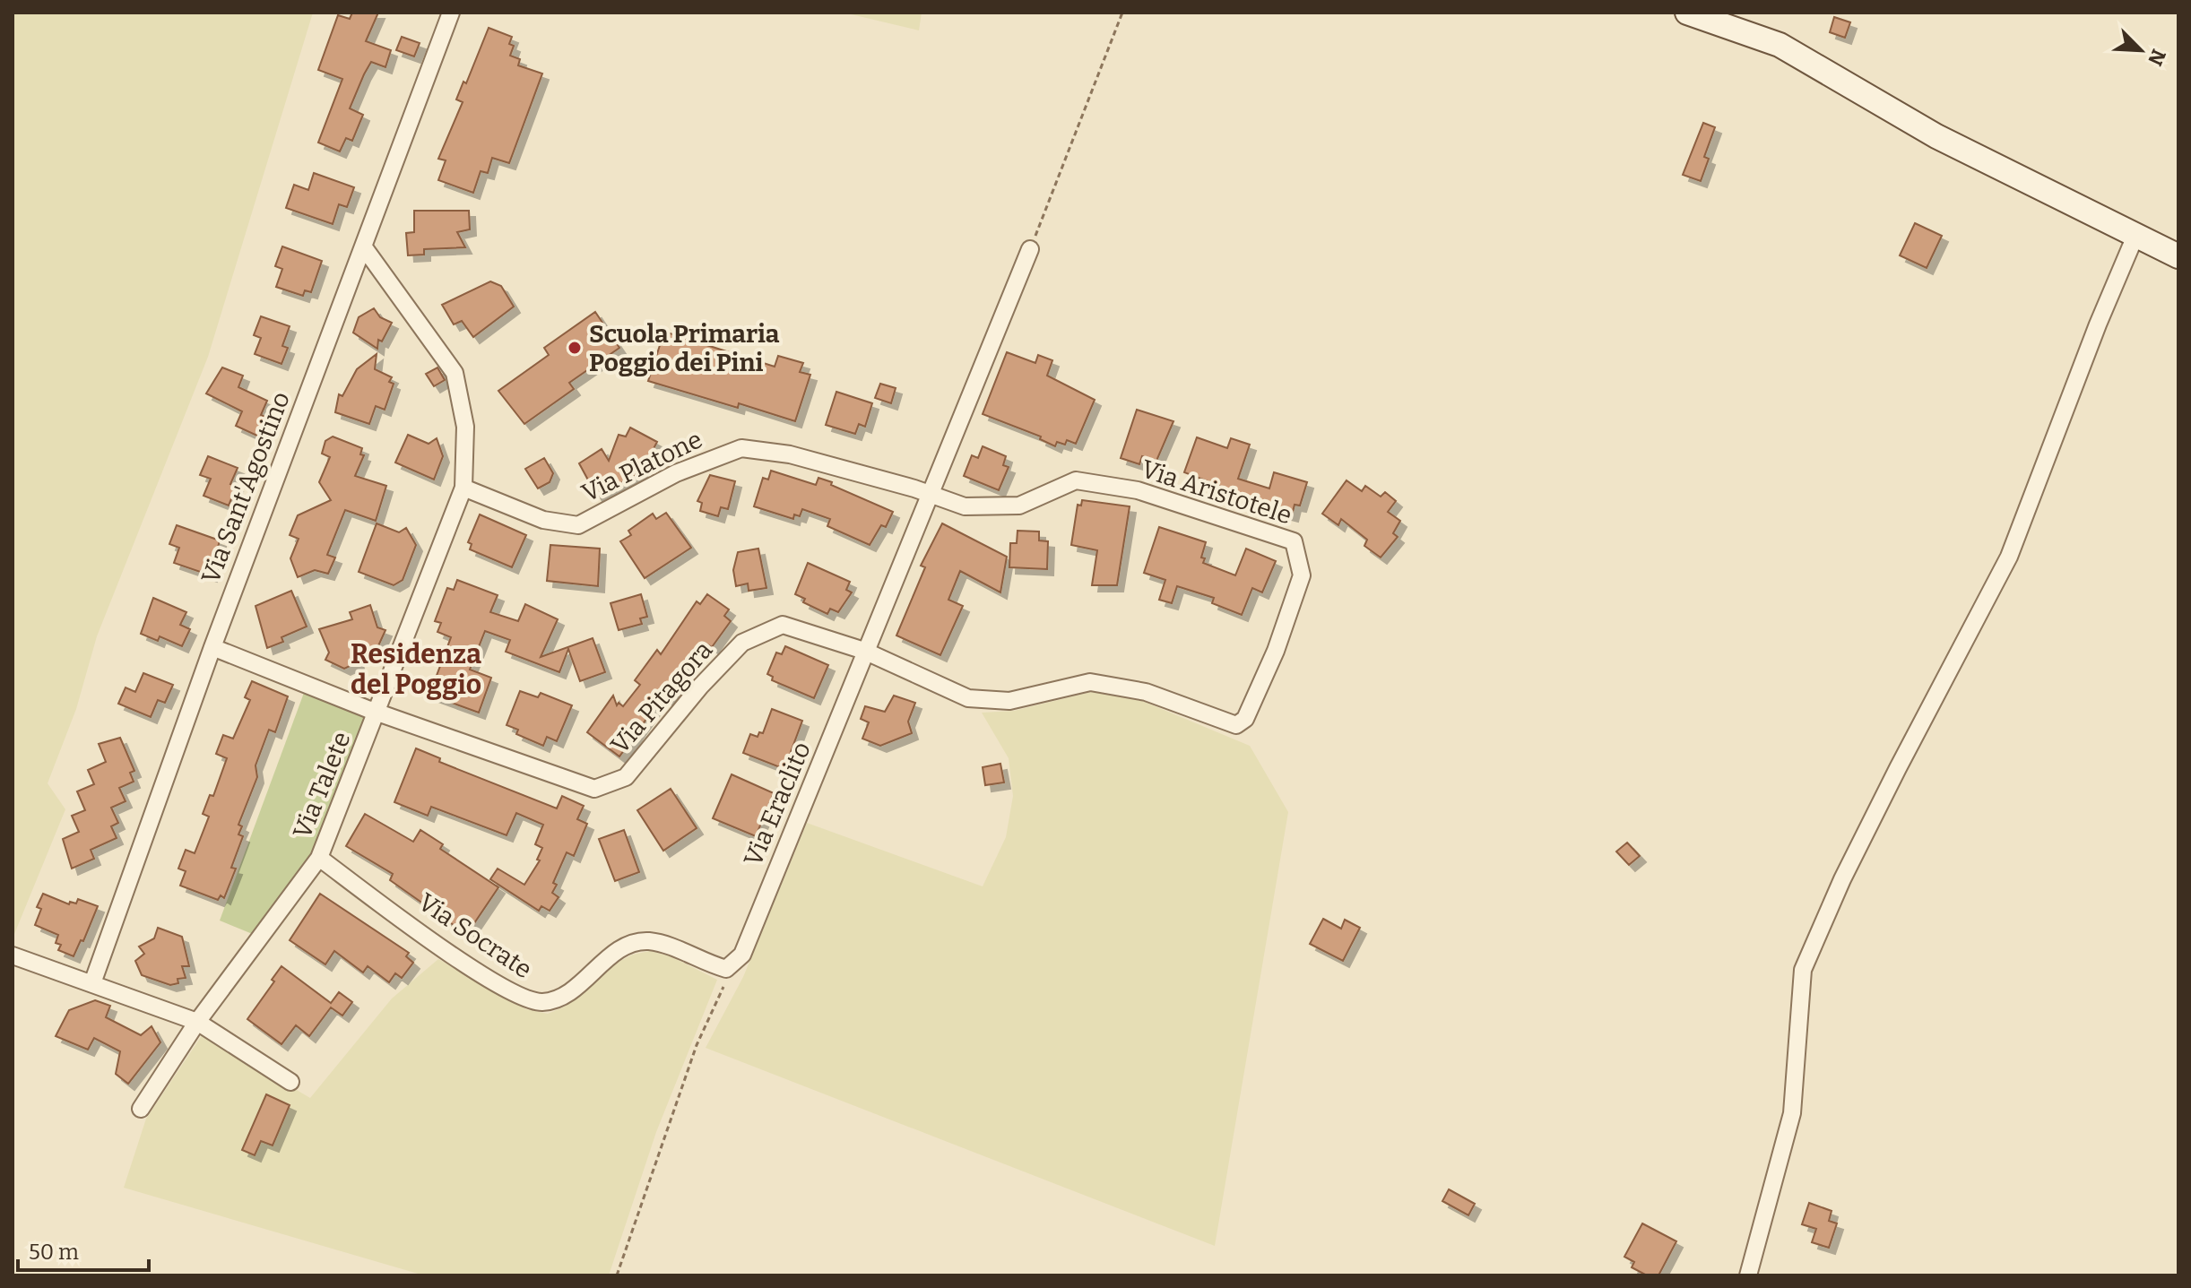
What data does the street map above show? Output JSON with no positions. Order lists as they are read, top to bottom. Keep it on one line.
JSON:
{"streets":{"street":["Via Platone","Via Sant'Agostino","Via Aristotele","Via Pitagora","Via Talete","Via Eraclito","Via Socrate"]},"crossings":[["Via Platone","Via Aristotele"],["Via Platone","Via Talete"],["Via Platone","Via Eraclito"],["Via Sant'Agostino","Via Pitagora"],["Via Sant'Agostino","Via Talete"],["Via Aristotele","Via Pitagora"],["Via Aristotele","Via Eraclito"],["Via Pitagora","Via Talete"],["Via Pitagora","Via Eraclito"],["Via Talete","Via Socrate"],["Via Eraclito","Via Socrate"]],"districts":["Residenza del Poggio"],"places":["Scuola Primaria Poggio dei Pini"],"scale_bar":"50 m","north":"bottom right"}
